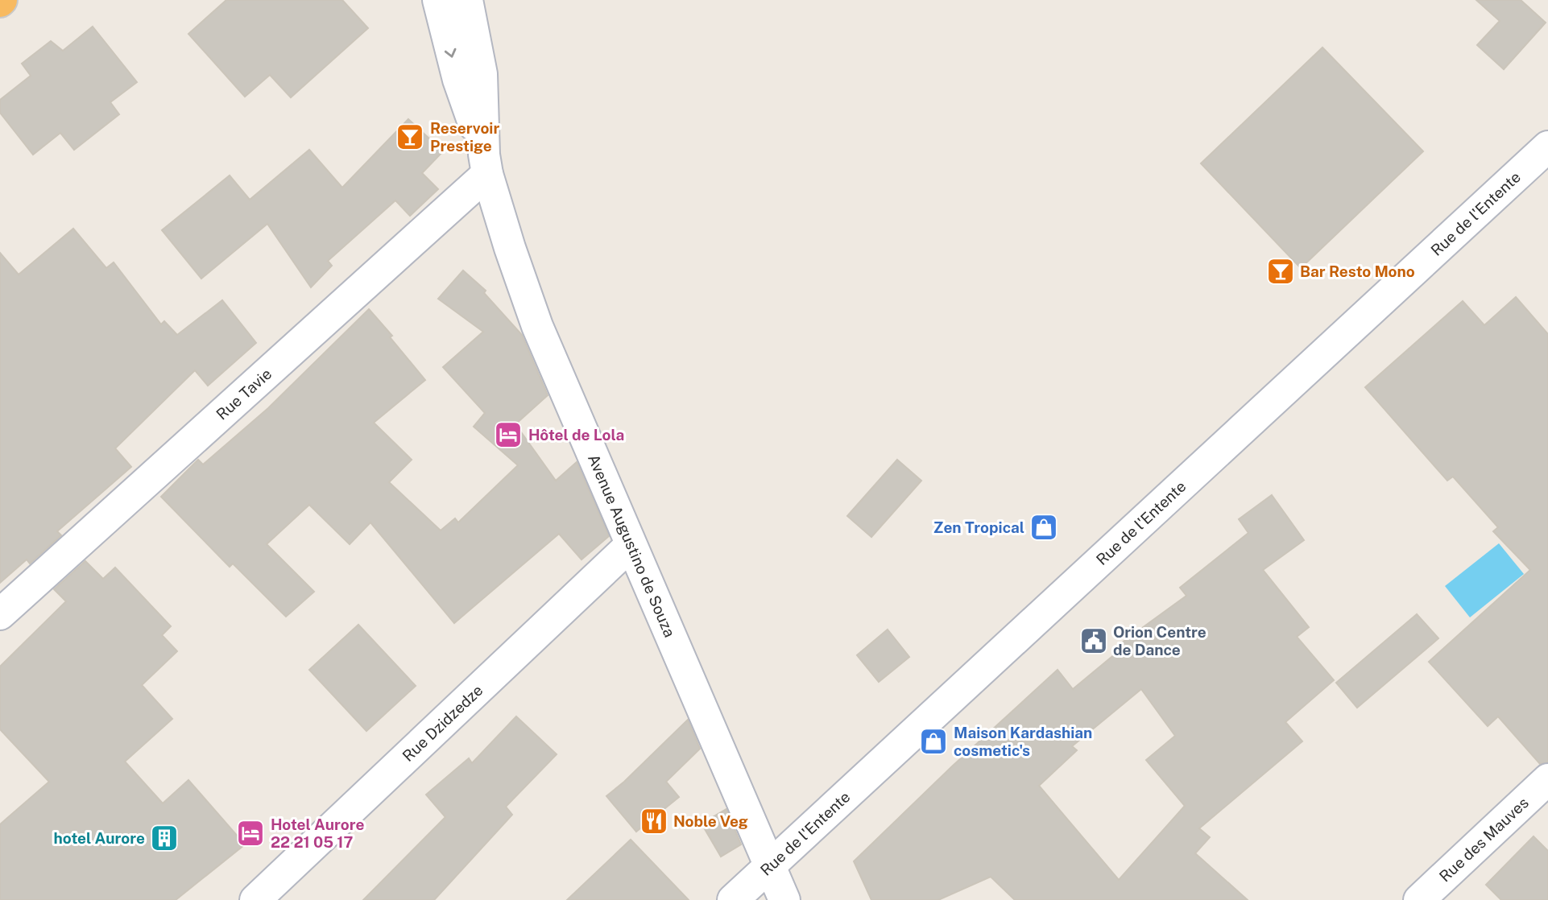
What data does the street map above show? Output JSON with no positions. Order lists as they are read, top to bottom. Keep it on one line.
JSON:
{"streets":{"street":["Rue de l'Entente","Rue Tavie","Avenue Augustino de Souza","Rue Dzidzedze","Rue des Mauves"]},"crossings":[["Rue de l'Entente","Avenue Augustino de Souza"],["Rue Tavie","Avenue Augustino de Souza"],["Avenue Augustino de Souza","Rue Dzidzedze"]],"places":{"bar":["Reservoir Prestige","Bar Resto Mono"],"hotel":["Hôtel de Lola","Hotel Aurore 22 21 05 17"],"shop":["Zen Tropical","Maison Kardashian cosmetic's"],"public building":["Orion Centre de Dance"],"restaurant":["Noble Veg"],"building":["hotel Aurore"]}}
